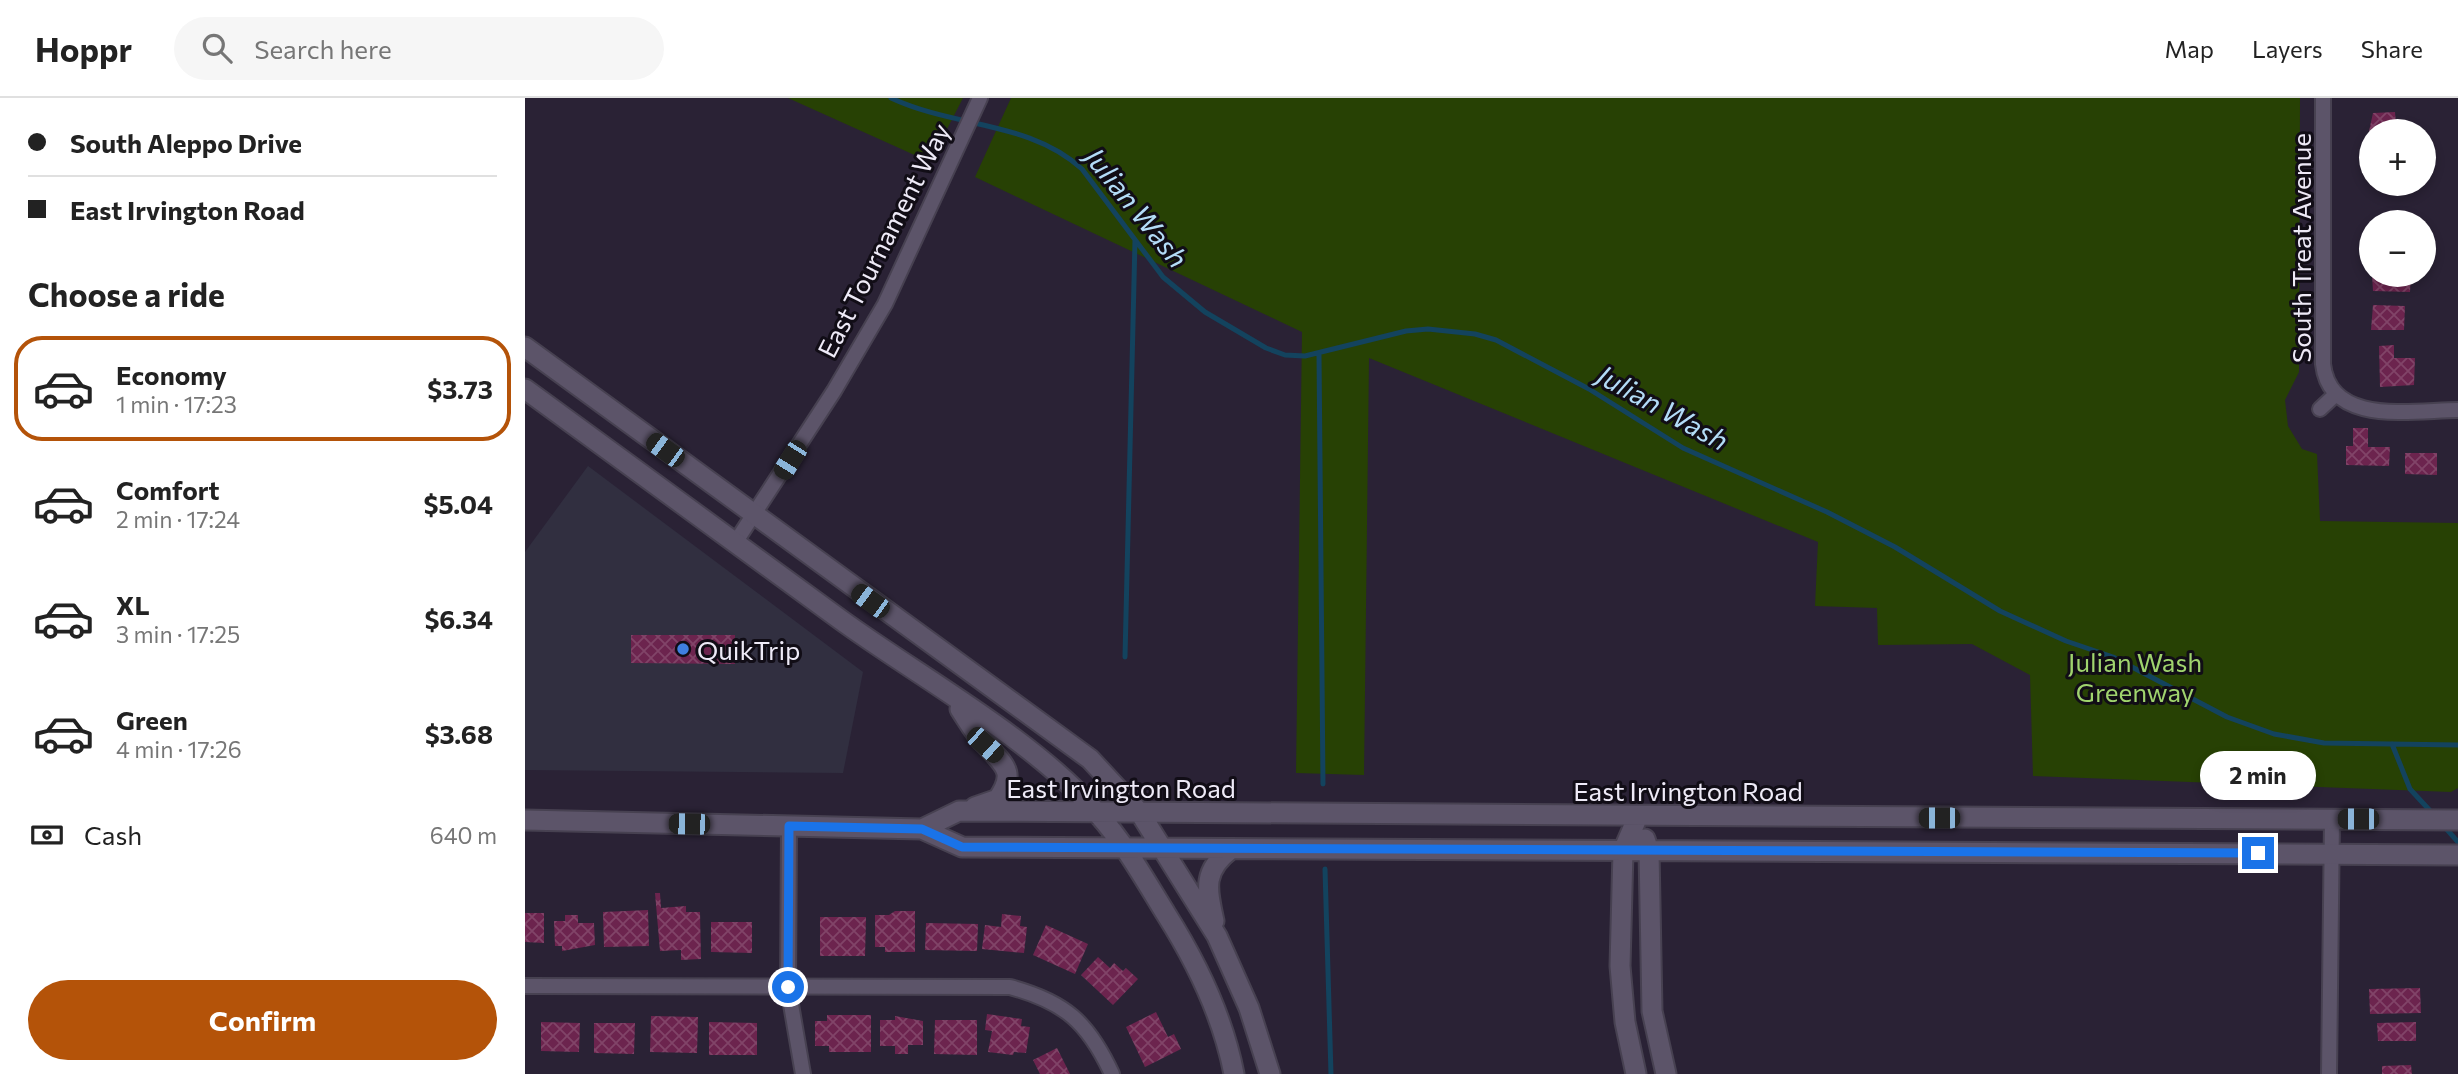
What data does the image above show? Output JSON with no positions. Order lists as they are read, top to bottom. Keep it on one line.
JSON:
{"streets":{"main road":["East Irvington Road"],"street":["East Tournament Way","South Treat Avenue"]},"water":["Julian Wash"],"parks":["Julian Wash Greenway"],"places":["QuikTrip"],"page":{"header":"Hoppr","search":"Search here","nav":["Map","Layers","Share"],"banner":["South Aleppo Drive","East Irvington Road"],"map_buttons":["+","−"],"heading":"Choose a ride","list":[{"name":"Economy","note":"1 min · 17:23","value":"$3.73"},{"name":"Comfort","note":"2 min · 17:24","value":"$5.04"},{"name":"XL","note":"3 min · 17:25","value":"$6.34"},{"name":"Green","note":"4 min · 17:26","value":"$3.68"}],"bubble":"2 min","pay":["Cash","640 m"],"buttons":"Confirm"}}
